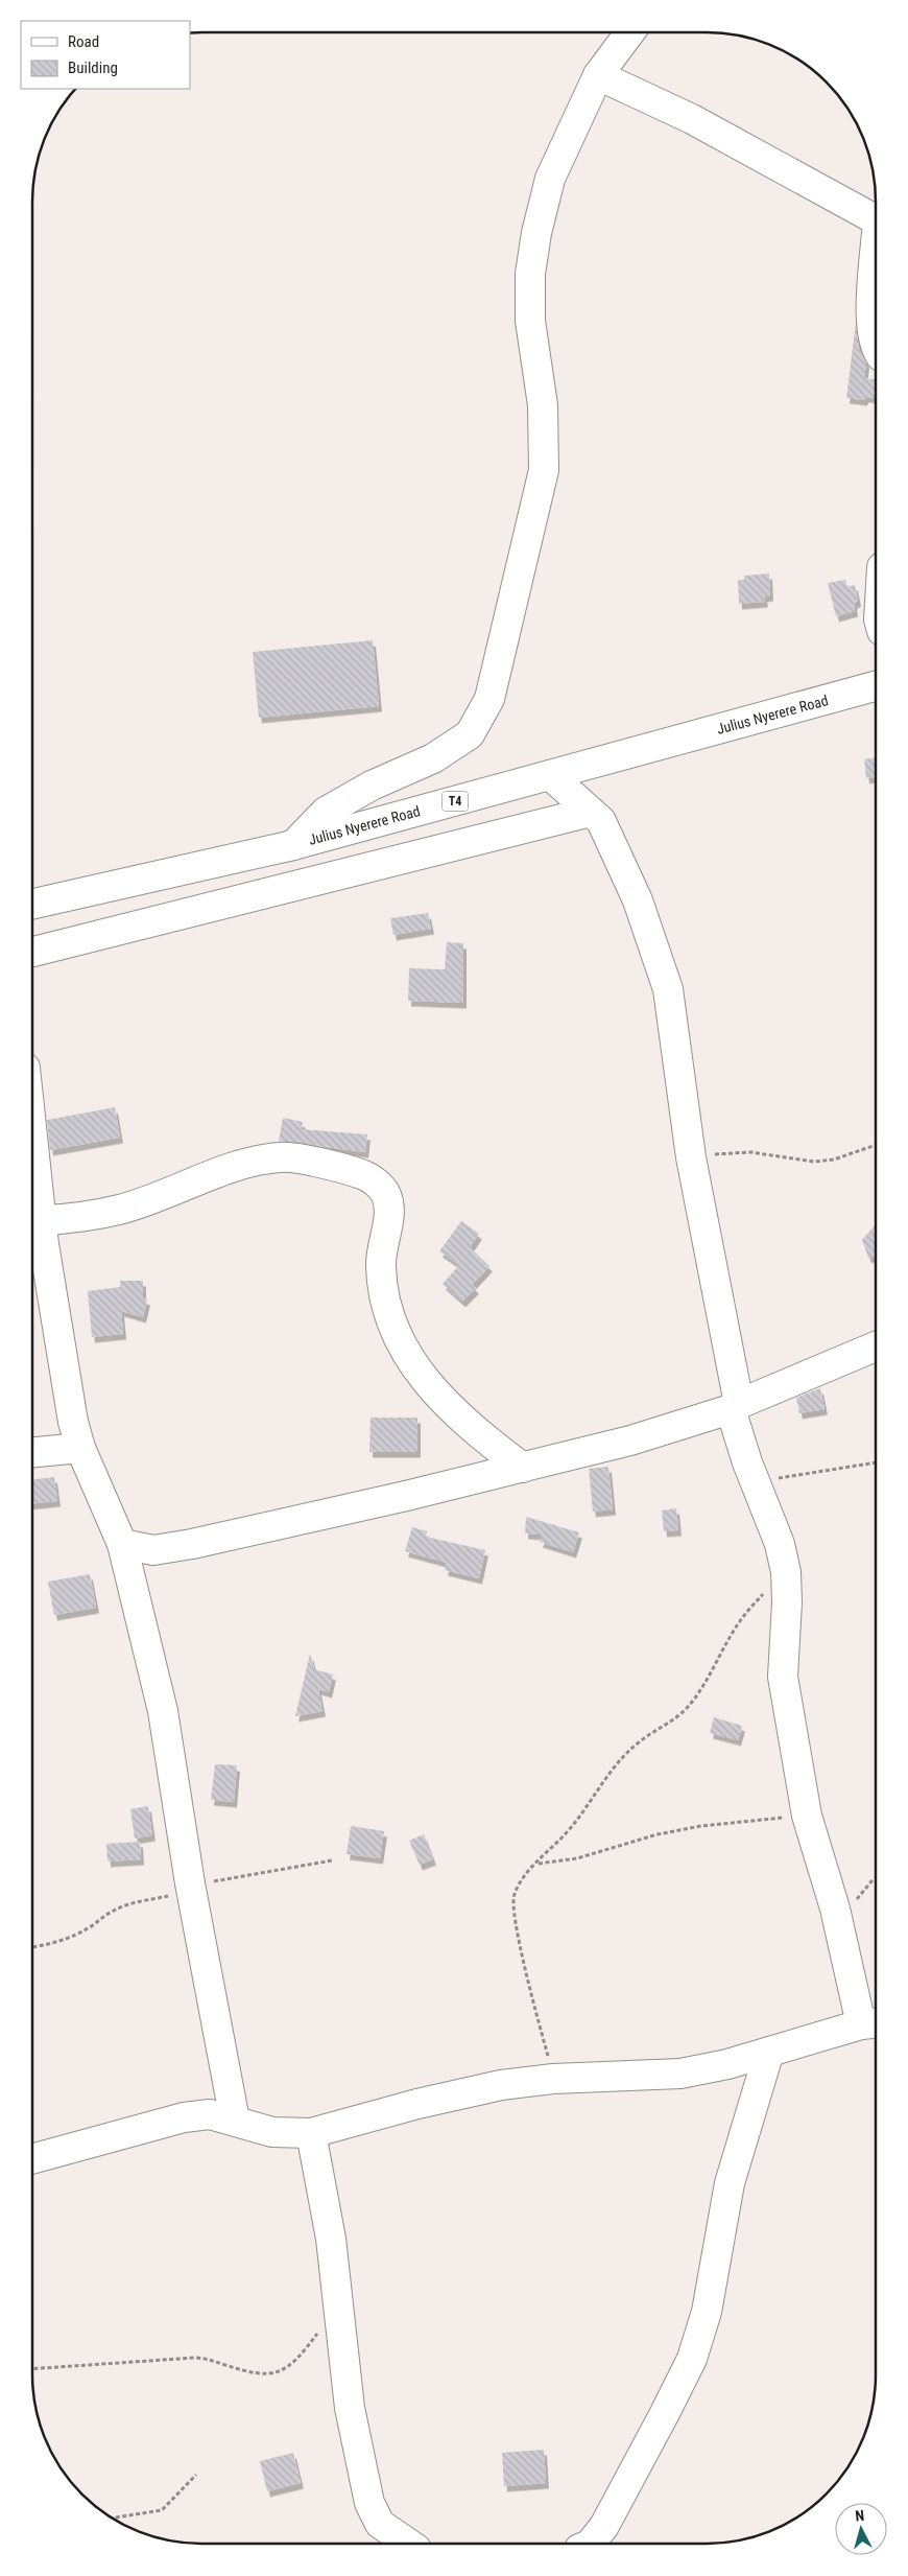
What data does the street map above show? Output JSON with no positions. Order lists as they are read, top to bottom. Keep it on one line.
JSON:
{"streets":{"main road":["Julius Nyerere Road","T4"]},"legend":["Road","Building"],"north":"top"}
